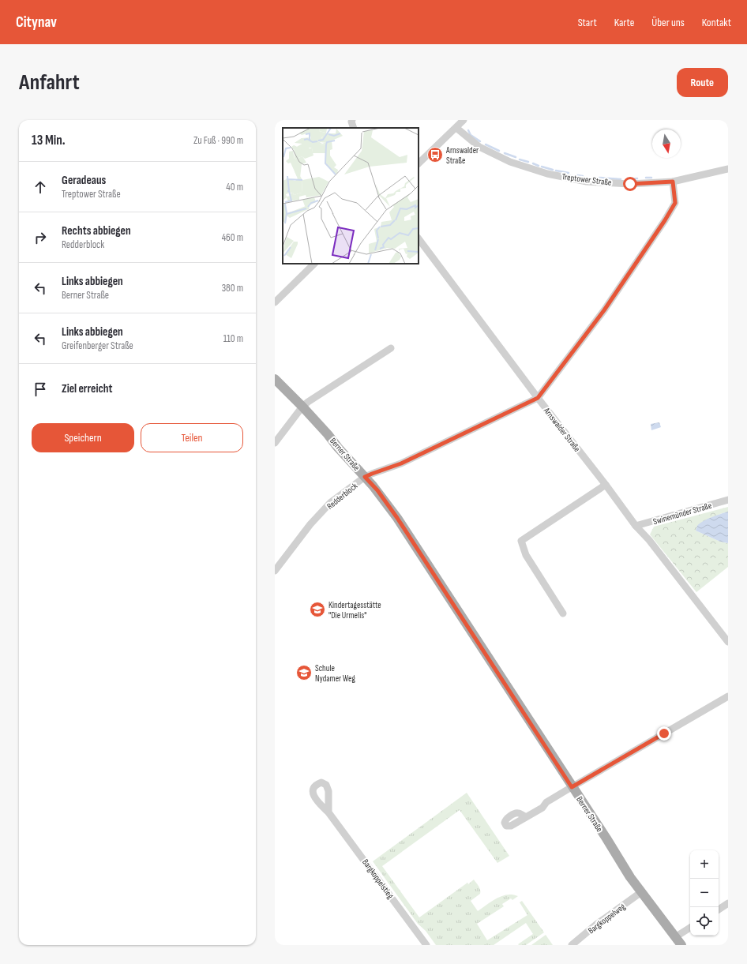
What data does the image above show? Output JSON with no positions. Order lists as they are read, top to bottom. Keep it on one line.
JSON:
{"streets":{"main road":["Berner Straße"],"street":["Treptower Straße","Arnswalder Straße","Redderblock","Swinemünder Straße","Bargkoppelstieg","Bargkoppelweg"]},"crossings":[["Treptower Straße","Redderblock"],["Arnswalder Straße","Redderblock"],["Arnswalder Straße","Swinemünder Straße"],["Berner Straße","Redderblock"],["Berner Straße","Bargkoppelweg"]],"places":{"bus stop":["Arnswalder Straße"],"school or university":["Kindertagesstätte \"Die Urmelis\"","Schule Nydamer Weg"]},"north":"bottom","page":{"header":"Citynav","nav":["Start","Karte","Über uns","Kontakt"],"buttons":["Route",["Speichern","Teilen"]],"title":"Anfahrt","heading":["13 Min.","Zu Fuß · 990 m"],"list":[["Geradeaus","Treptower Straße","40 m"],["Rechts abbiegen","Redderblock","460 m"],["Links abbiegen","Berner Straße","380 m"],["Links abbiegen","Greifenberger Straße","110 m"],"Ziel erreicht"],"map_buttons":["+","−"]}}
